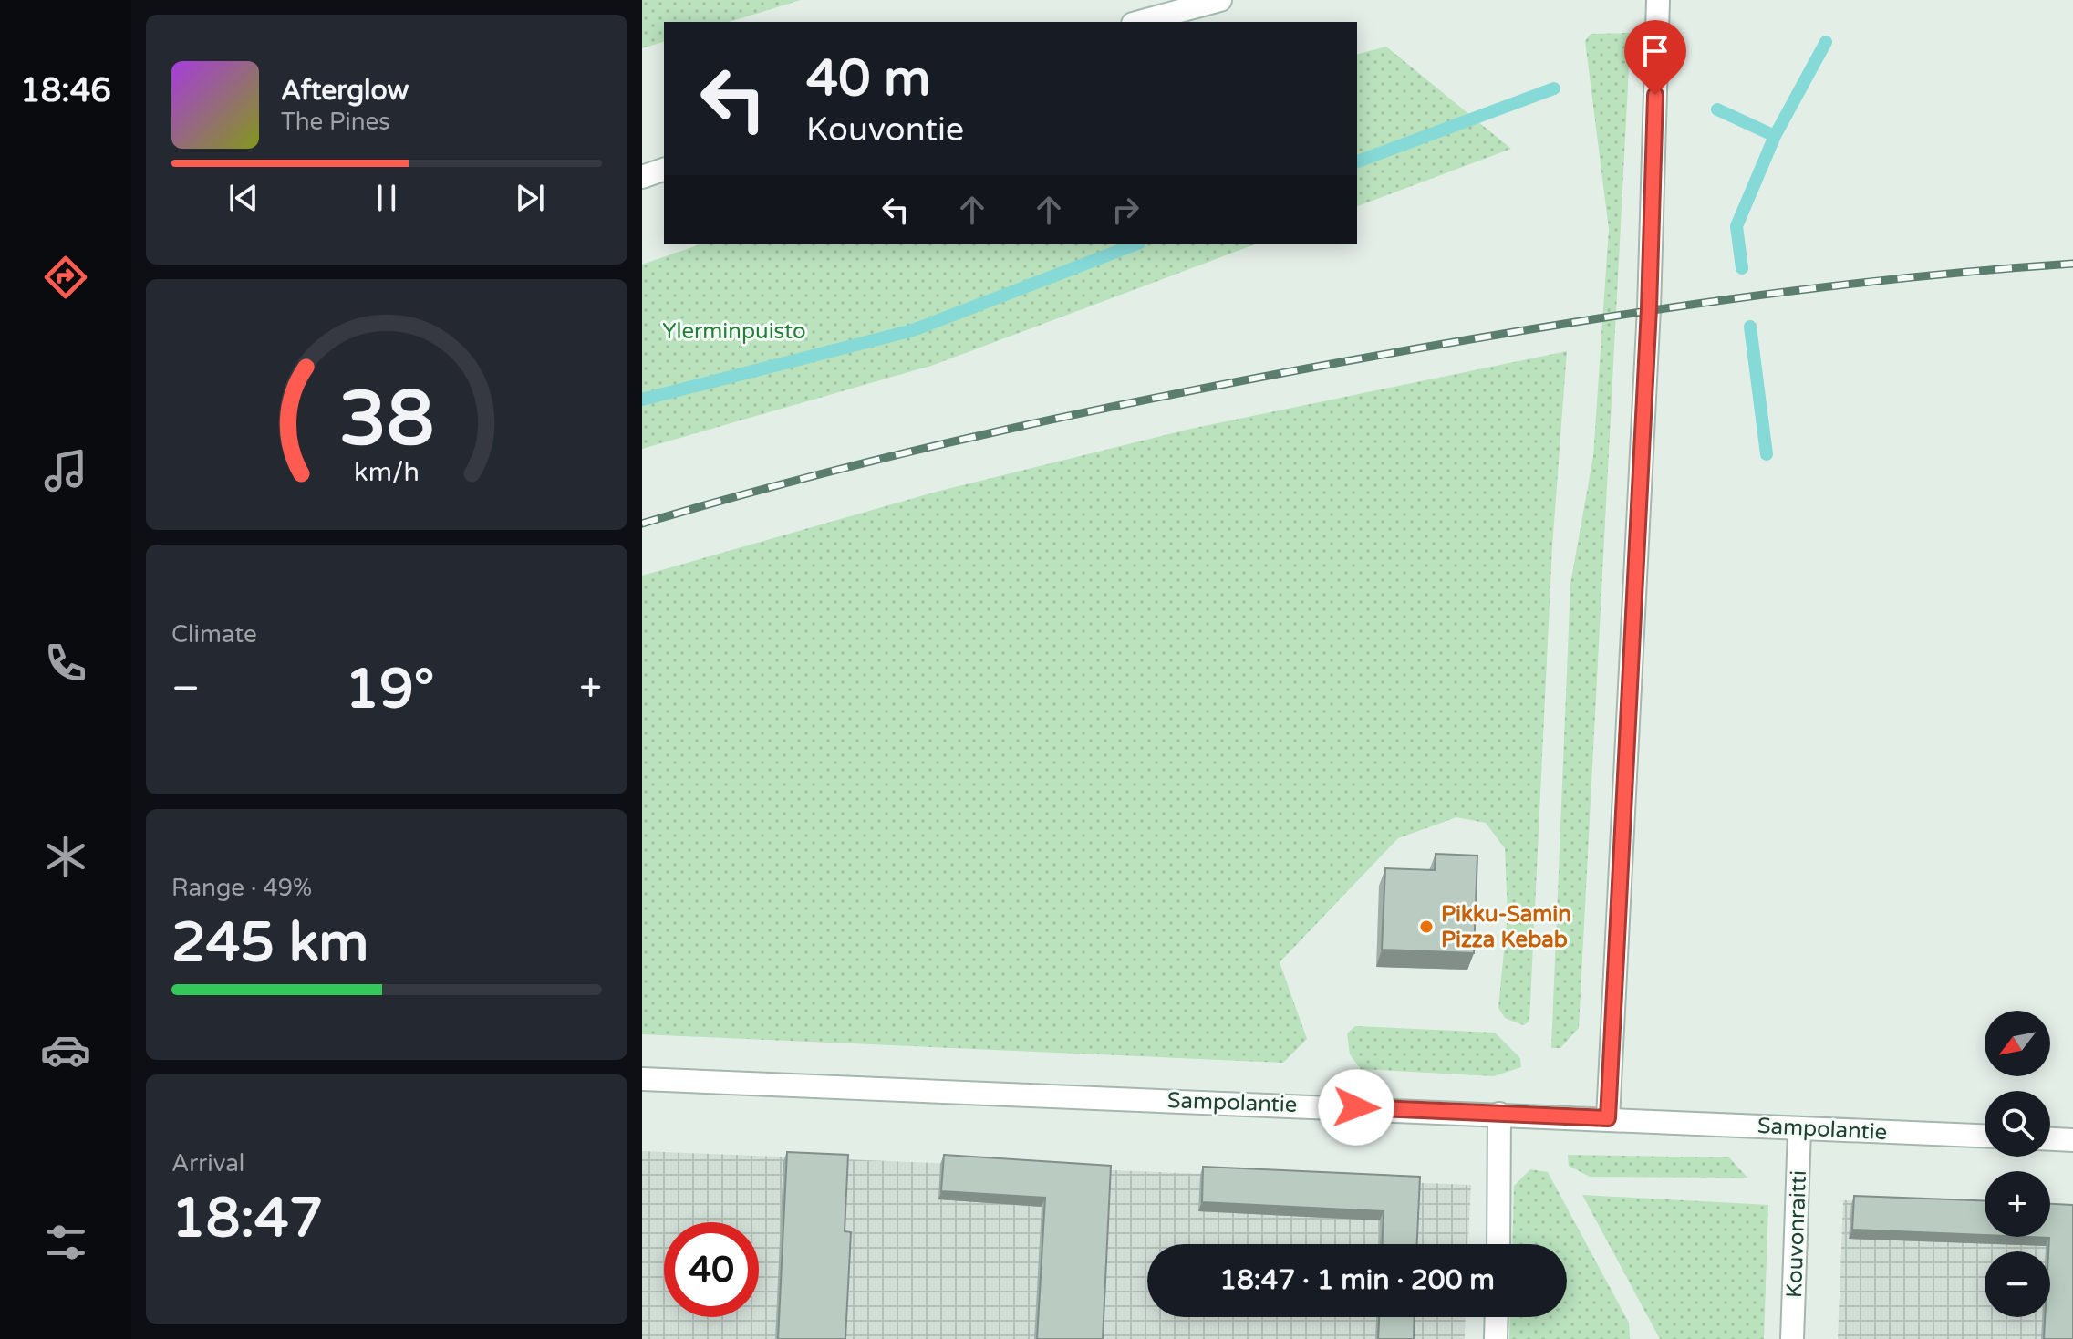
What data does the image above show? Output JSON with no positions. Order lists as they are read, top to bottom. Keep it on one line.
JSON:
{"streets":{"street":["Sampolantie","Kouvonraitti"]},"crossings":[["Sampolantie","Kouvonraitti"]],"parks":["Ylerminpuisto"],"places":["Pikku-Samin Pizza Kebab"],"north":"bottom left","page":{"tabs":"18:46","turn":["40 m","Kouvontie"],"song":["Afterglow","The Pines"],"tile":["Climate",["Range · 49%","245 km"],["Arrival","18:47"]],"heat":["−","19°","+"],"map_buttons":["+","−"],"limit":"40","trip":"18:47 · 1 min · 200 m","gauge":["38","km/h"]}}
